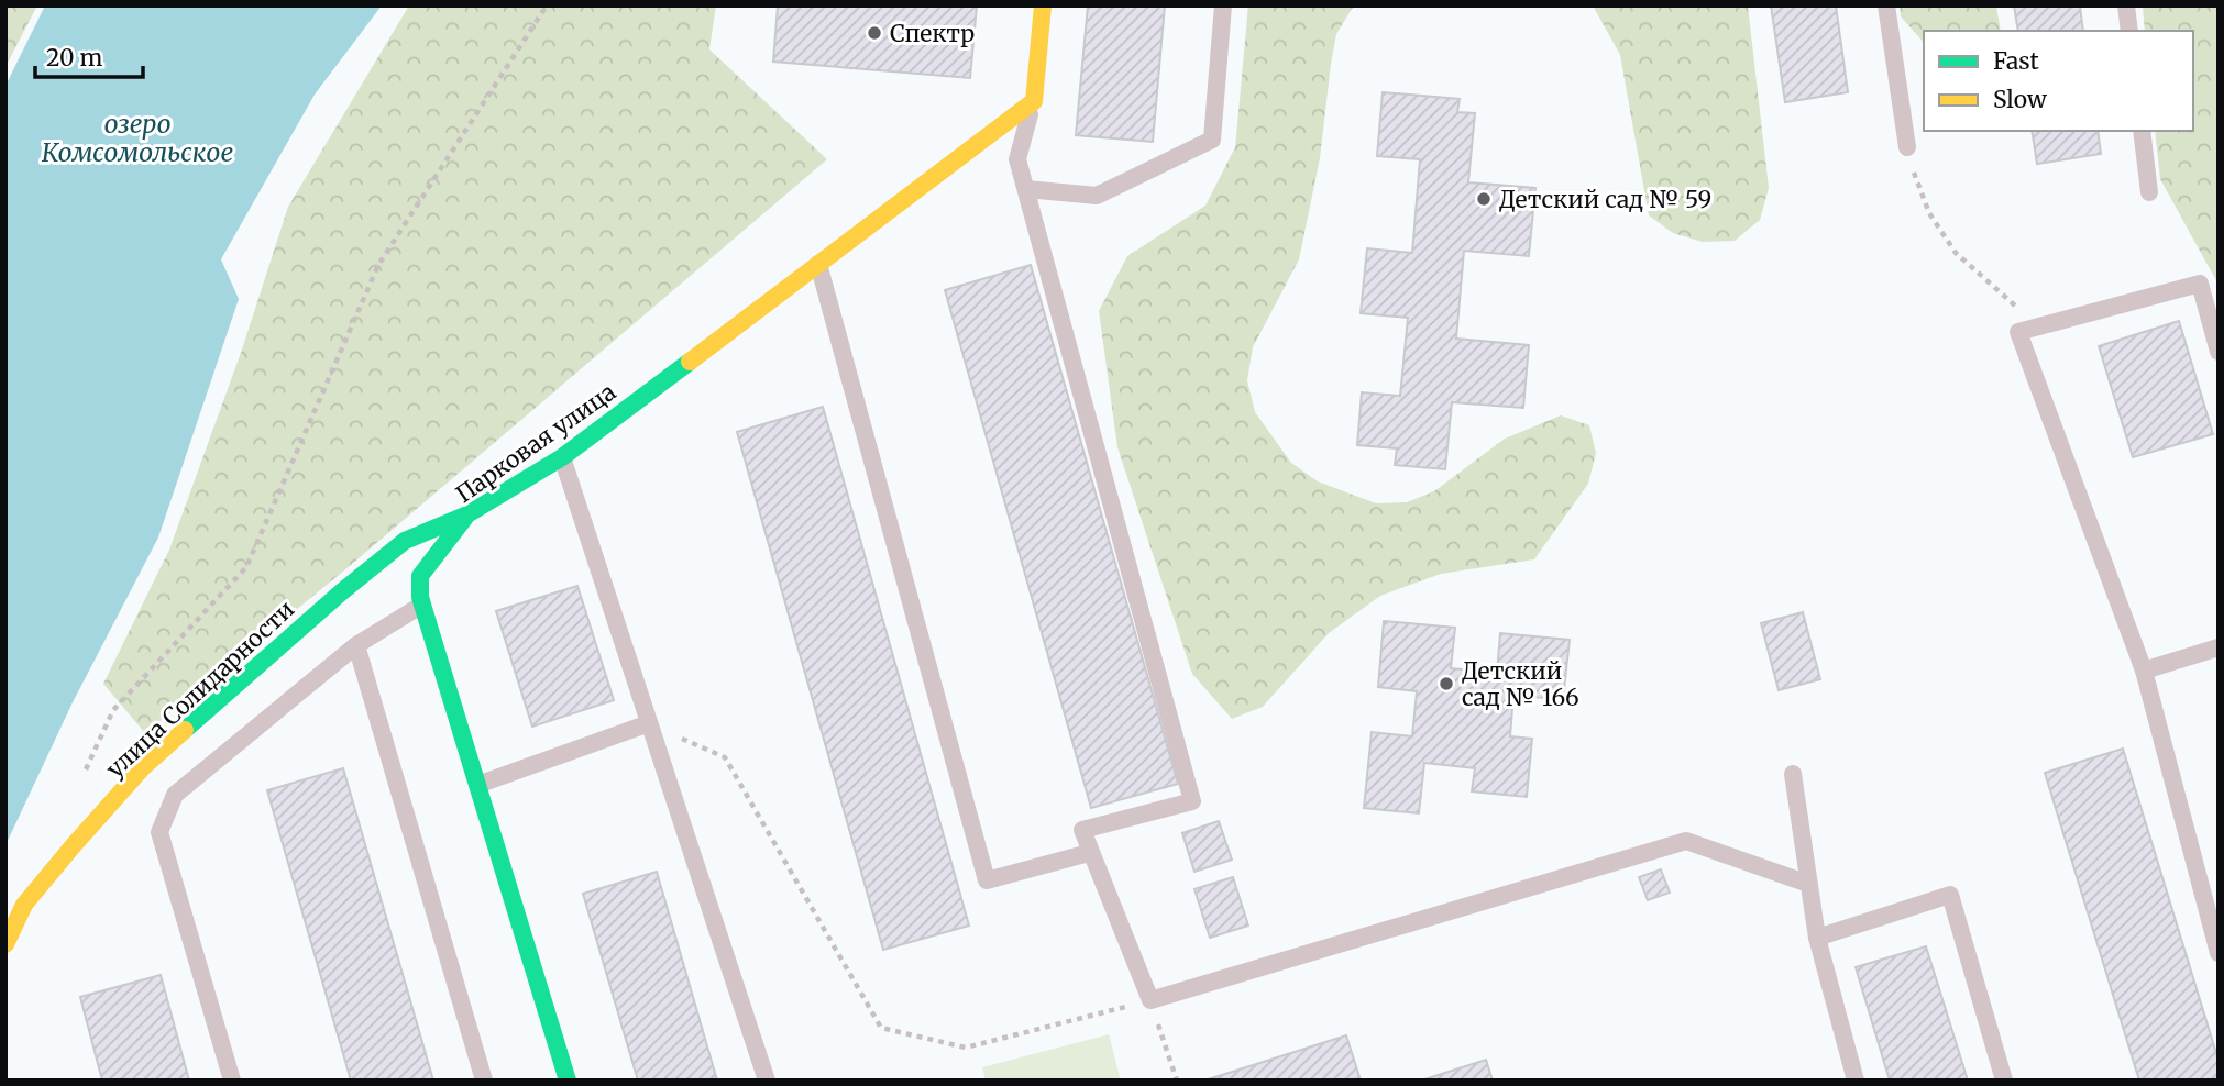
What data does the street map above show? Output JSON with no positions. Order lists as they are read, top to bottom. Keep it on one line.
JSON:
{"streets":{"street":["Парковая улица","улица Солидарности"]},"crossings":[["Парковая улица","улица Солидарности"]],"water":["озеро Комсомольское"],"places":["Спектр","Детский сад № 59","Детский сад № 166"],"legend":["Fast","Slow"],"scale_bar":"20 m"}
